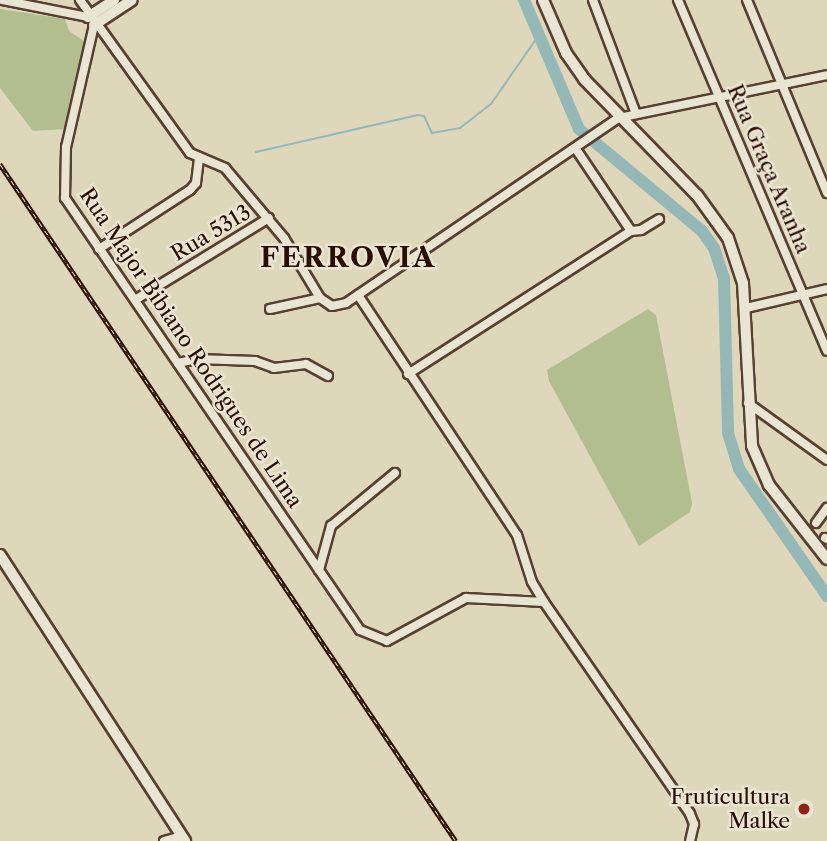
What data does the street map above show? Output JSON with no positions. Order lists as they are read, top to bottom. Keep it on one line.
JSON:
{"streets":{"street":["Rua Graça Aranha","Rua 5313","Rua Major Bibiano Rodrigues de Lima"]},"crossings":[["Rua 5313","Rua Major Bibiano Rodrigues de Lima"]],"districts":["FERROVIA"],"places":["Fruticultura Malke"]}
